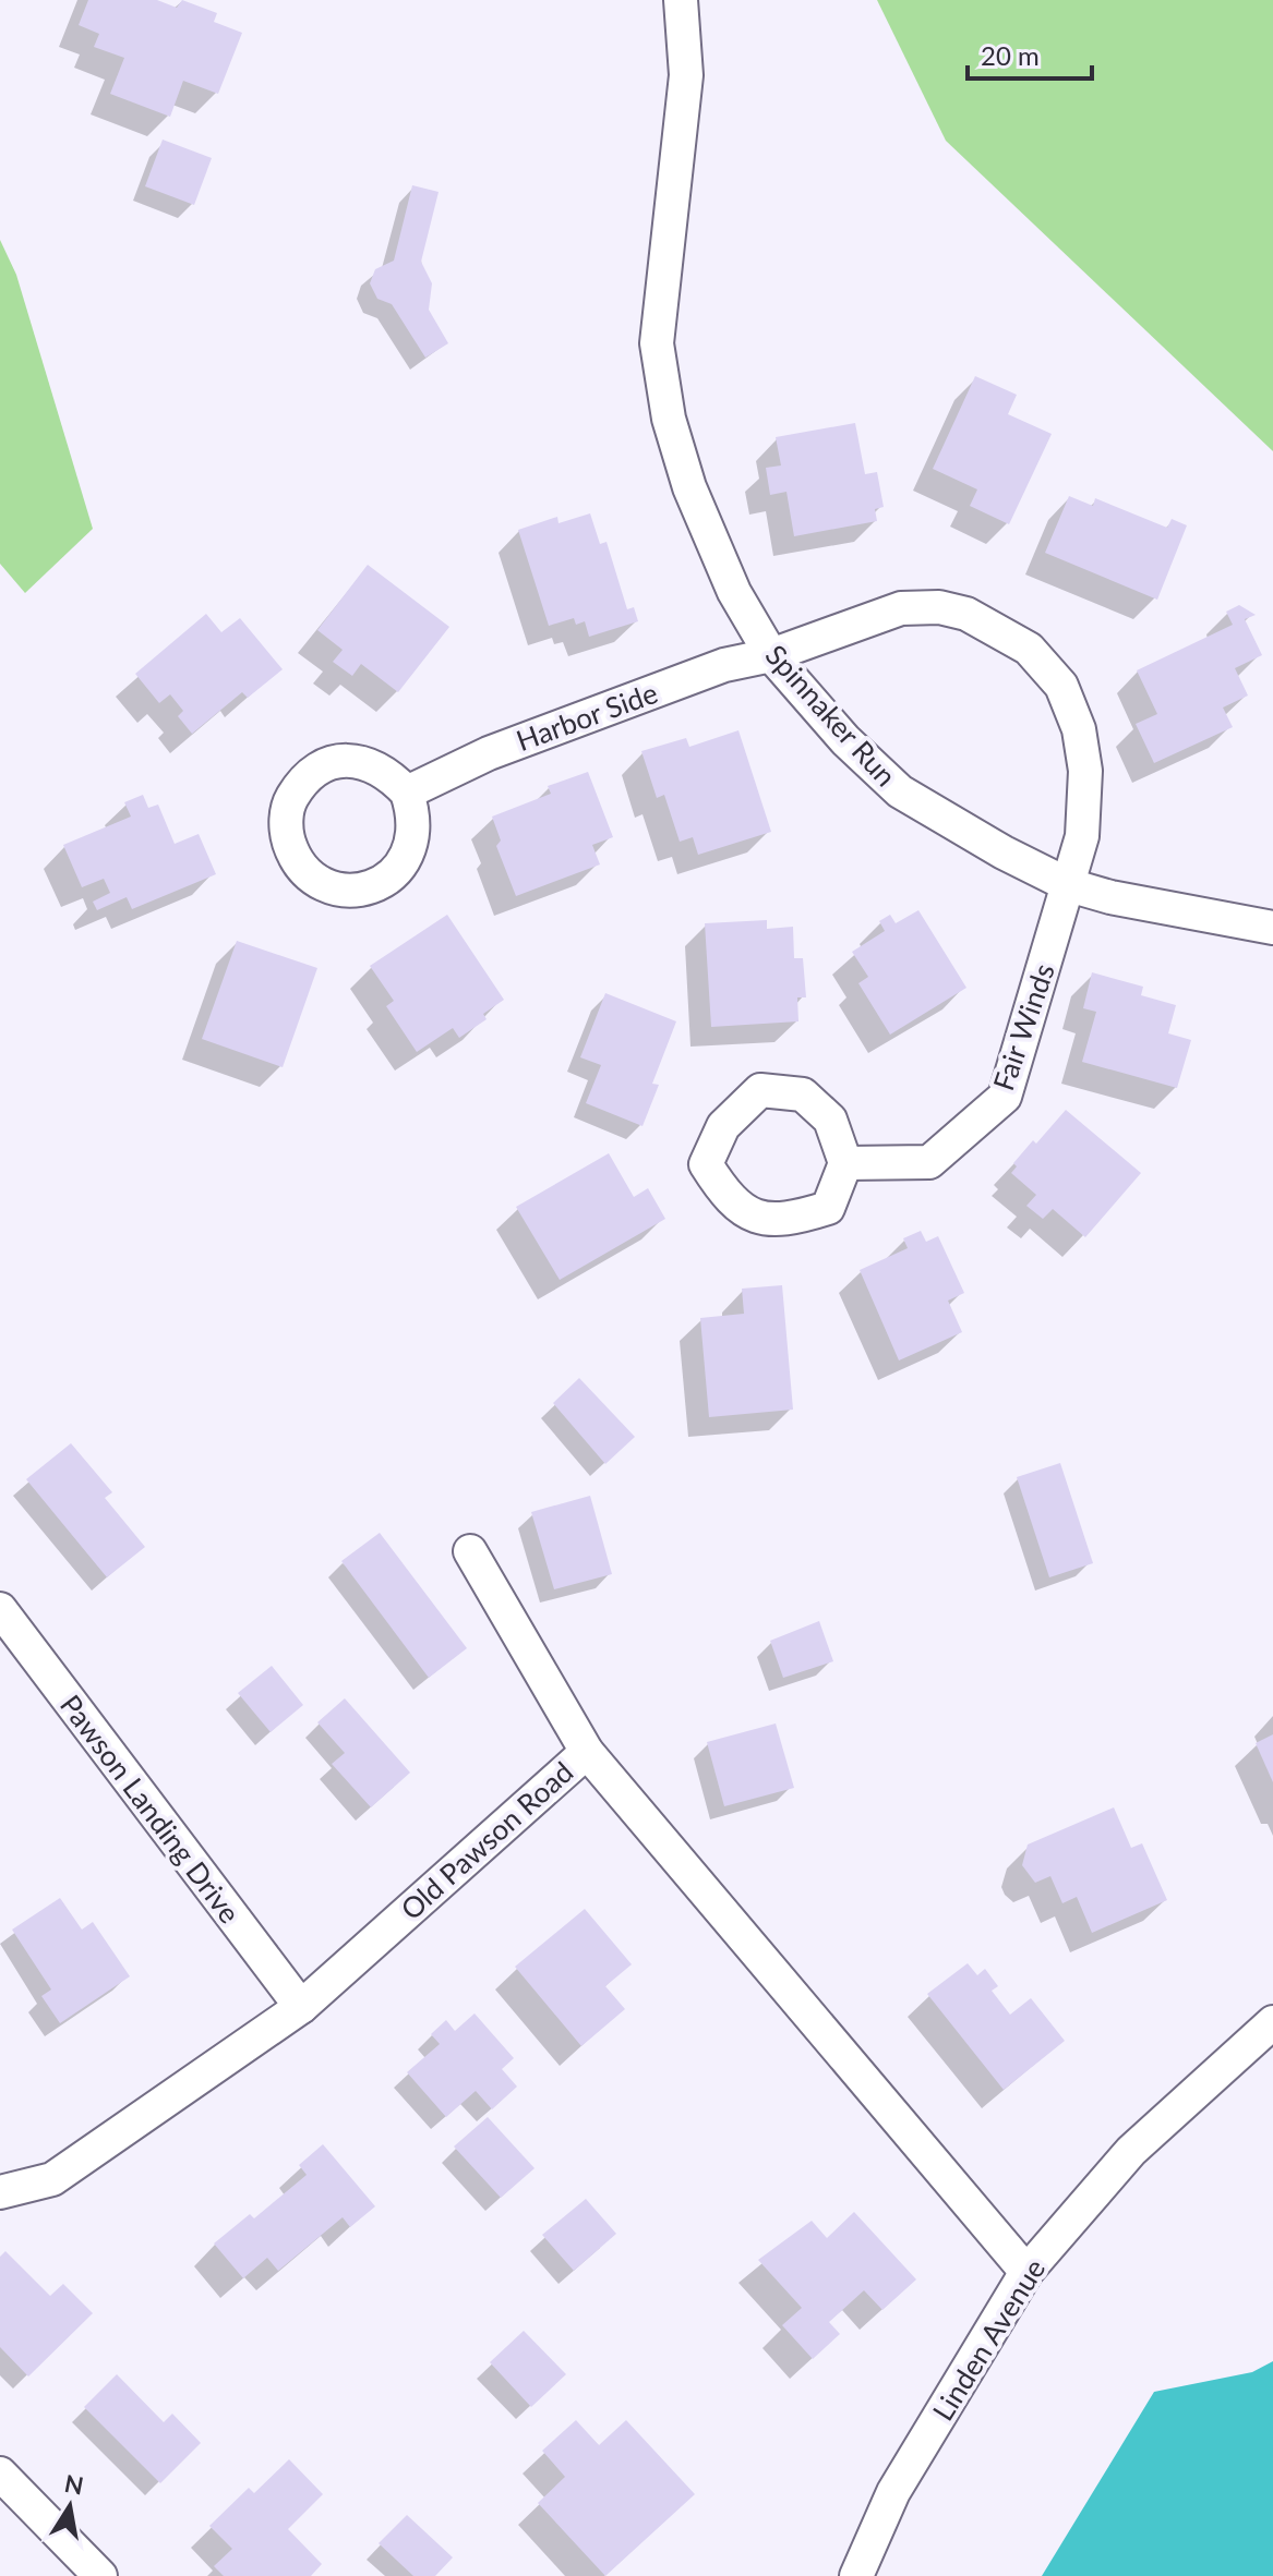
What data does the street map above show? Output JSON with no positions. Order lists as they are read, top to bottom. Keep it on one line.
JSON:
{"streets":{"street":["Spinnaker Run","Harbor Side","Fair Winds","Pawson Landing Drive","Old Pawson Road","Linden Avenue"]},"crossings":[["Spinnaker Run","Harbor Side"],["Spinnaker Run","Fair Winds"],["Harbor Side","Fair Winds"],["Pawson Landing Drive","Old Pawson Road"],["Old Pawson Road","Linden Avenue"]],"scale_bar":"20 m","north":"top"}
